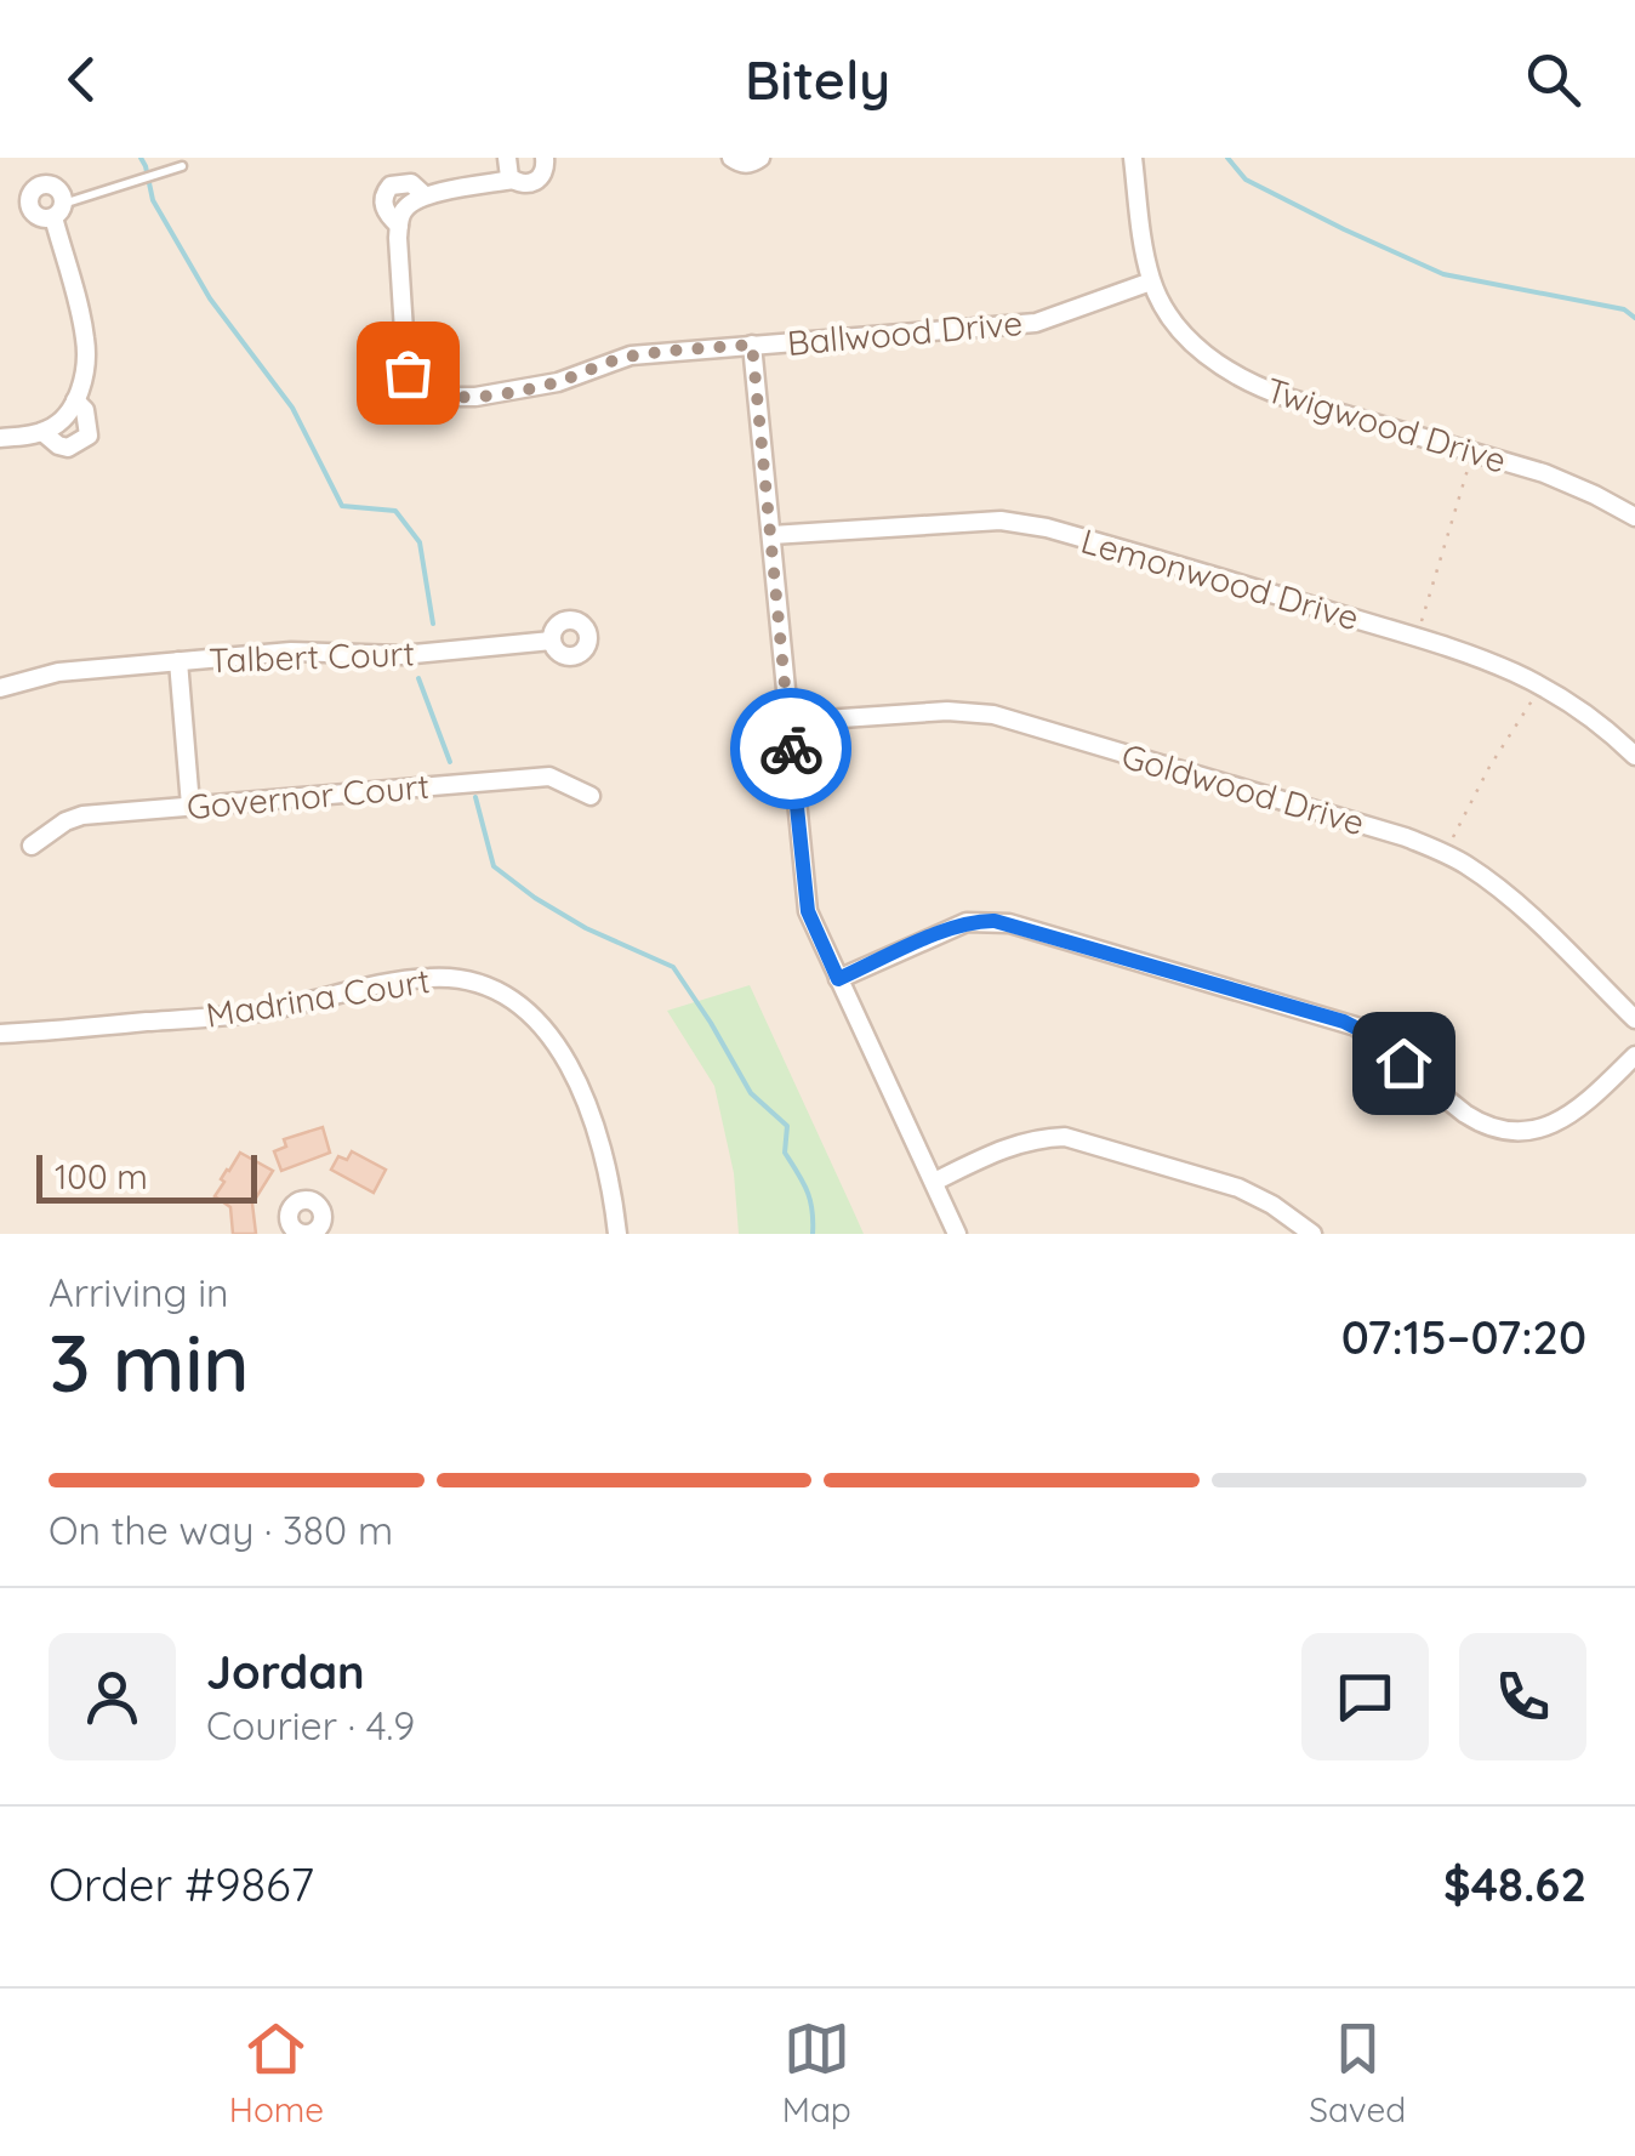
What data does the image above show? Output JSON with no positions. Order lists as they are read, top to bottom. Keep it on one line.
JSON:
{"streets":{"street":["Ballwood Drive","Twigwood Drive","Lemonwood Drive","Talbert Court","Goldwood Drive","Governor Court","Madrina Court"]},"crossings":[["Ballwood Drive","Twigwood Drive"]],"scale_bar":"100 m","page":{"header":"Bitely","scale":"100 m","heading":["3 min","Arriving in","07:15–07:20"],"panel":["Jordan","Courier · 4.9","Order #9867","$48.62"],"bar":"On the way · 380 m","tabs":["Home","Map","Saved"]}}
